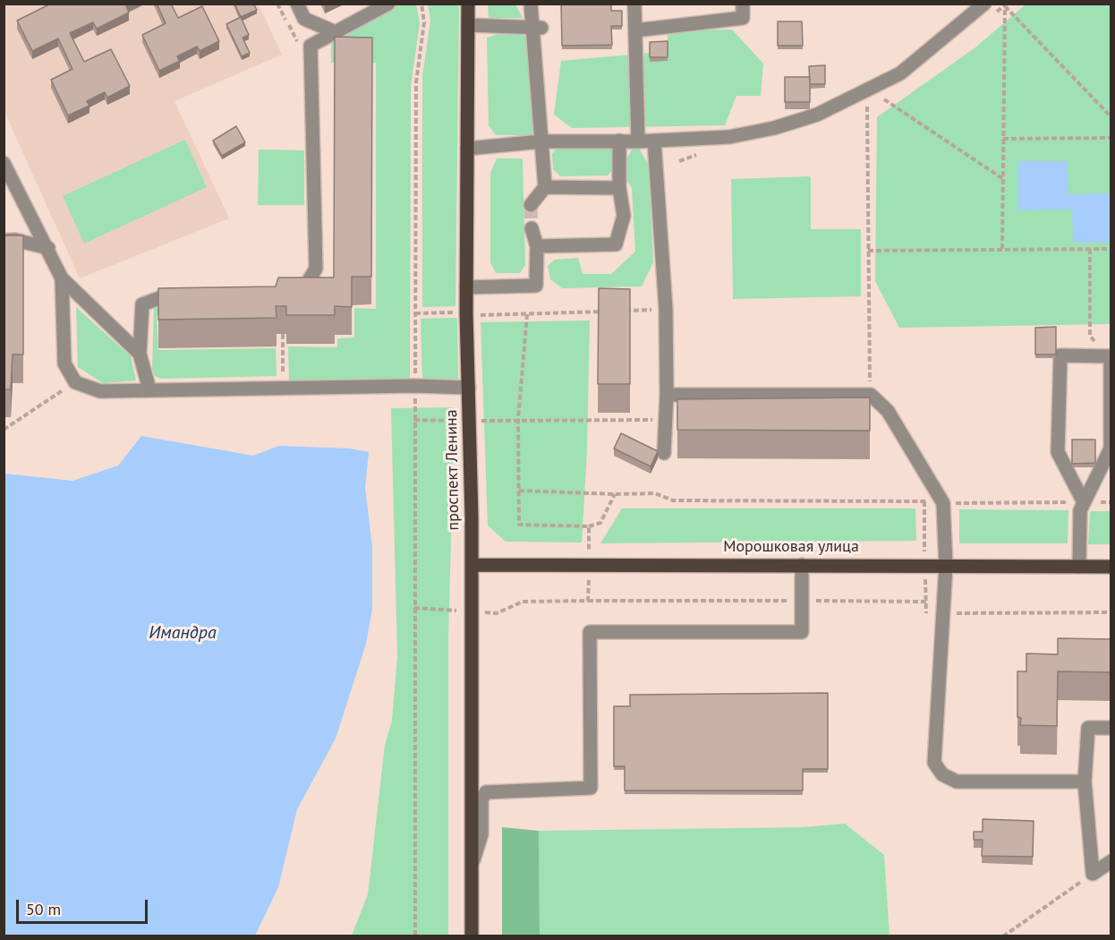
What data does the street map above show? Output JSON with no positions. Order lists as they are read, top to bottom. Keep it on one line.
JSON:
{"streets":{"main road":["проспект Ленина","Морошковая улица"]},"crossings":[["проспект Ленина","Морошковая улица"]],"water":["Имандра"],"scale_bar":"50 m"}
